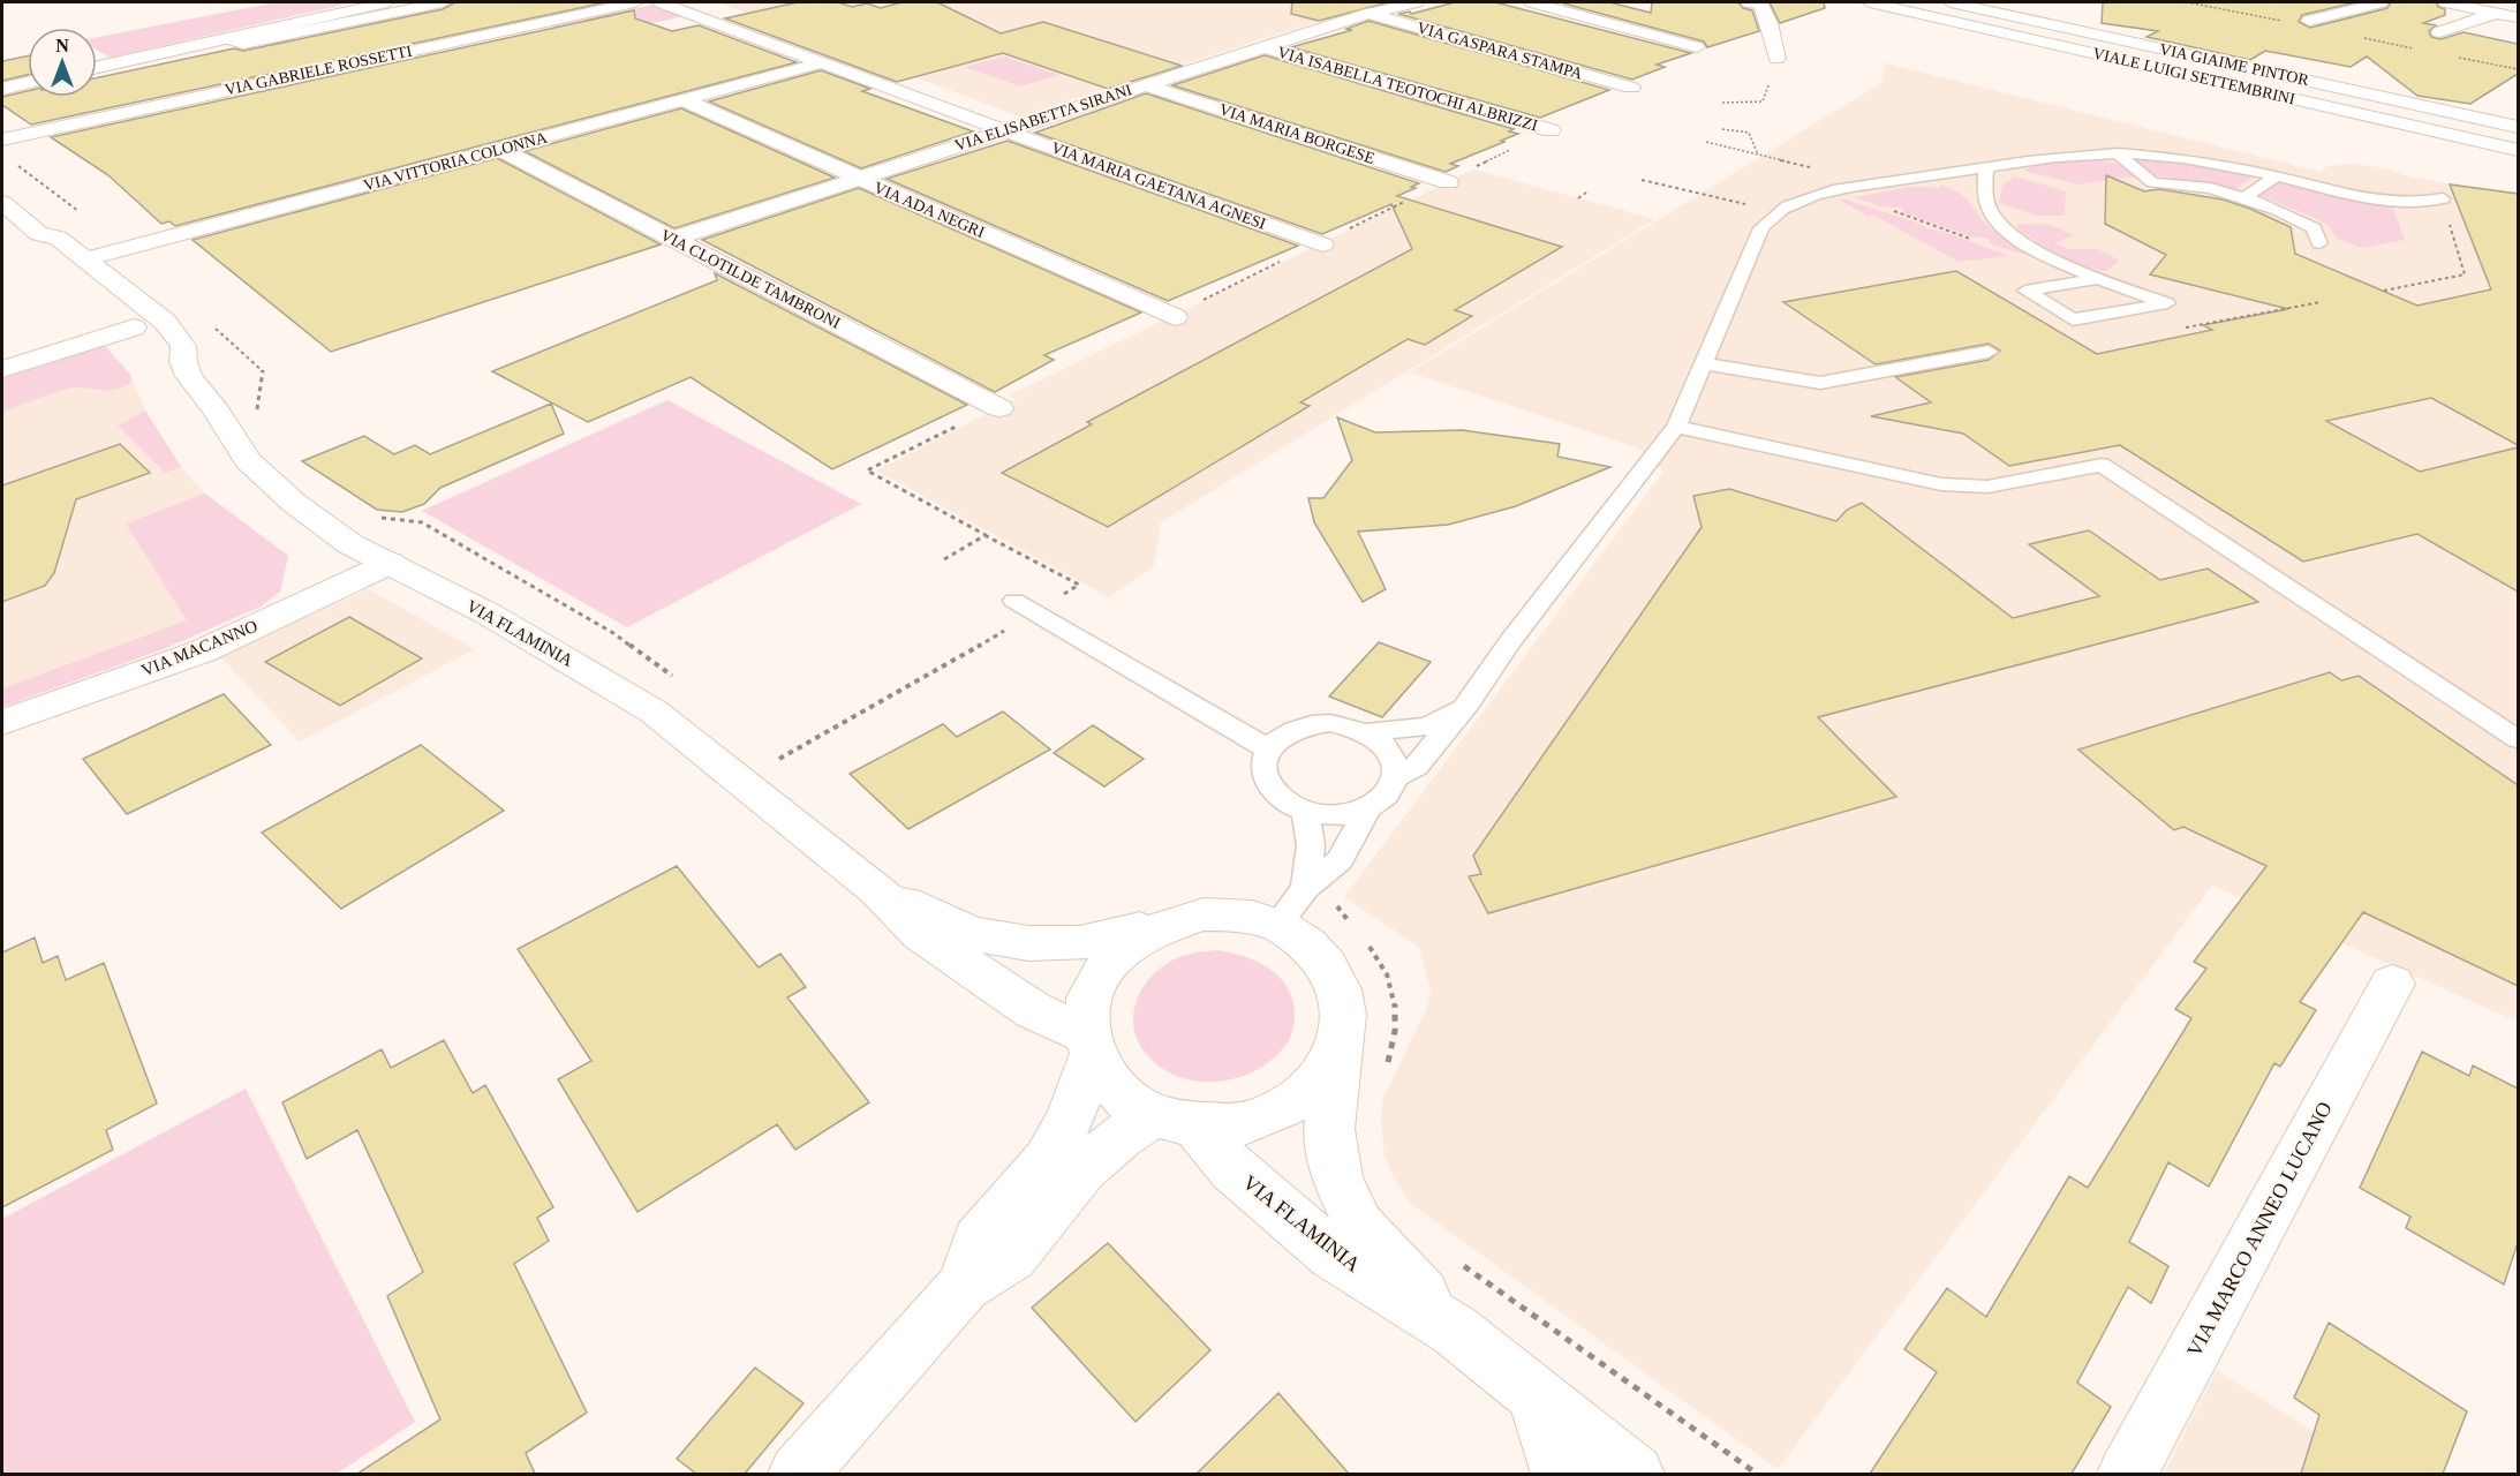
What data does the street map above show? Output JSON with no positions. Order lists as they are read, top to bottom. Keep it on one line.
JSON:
{"streets":{"street":["VIA GASPARA STAMPA","VIA GIAIME PINTOR","VIA GABRIELE ROSSETTI","VIALE LUIGI SETTEMBRINI","VIA ISABELLA TEOTOCHI ALBRIZZI","VIA ELISABETTA SIRANI","VIA MARIA BORGESE","VIA VITTORIA COLONNA","VIA MARIA GAETANA AGNESI","VIA ADA NEGRI","VIA CLOTILDE TAMBRONI","VIA FLAMINIA","VIA MACANNO","VIA MARCO ANNEO LUCANO"]},"crossings":[["VIA GASPARA STAMPA","VIA ELISABETTA SIRANI"],["VIA ISABELLA TEOTOCHI ALBRIZZI","VIA ELISABETTA SIRANI"],["VIA ELISABETTA SIRANI","VIA MARIA BORGESE"],["VIA ELISABETTA SIRANI","VIA MARIA GAETANA AGNESI"],["VIA ELISABETTA SIRANI","VIA ADA NEGRI"],["VIA ELISABETTA SIRANI","VIA CLOTILDE TAMBRONI"],["VIA VITTORIA COLONNA","VIA MARIA GAETANA AGNESI"],["VIA VITTORIA COLONNA","VIA ADA NEGRI"],["VIA VITTORIA COLONNA","VIA CLOTILDE TAMBRONI"],["VIA VITTORIA COLONNA","VIA FLAMINIA"],["VIA FLAMINIA","VIA MACANNO"]],"north":"top"}
